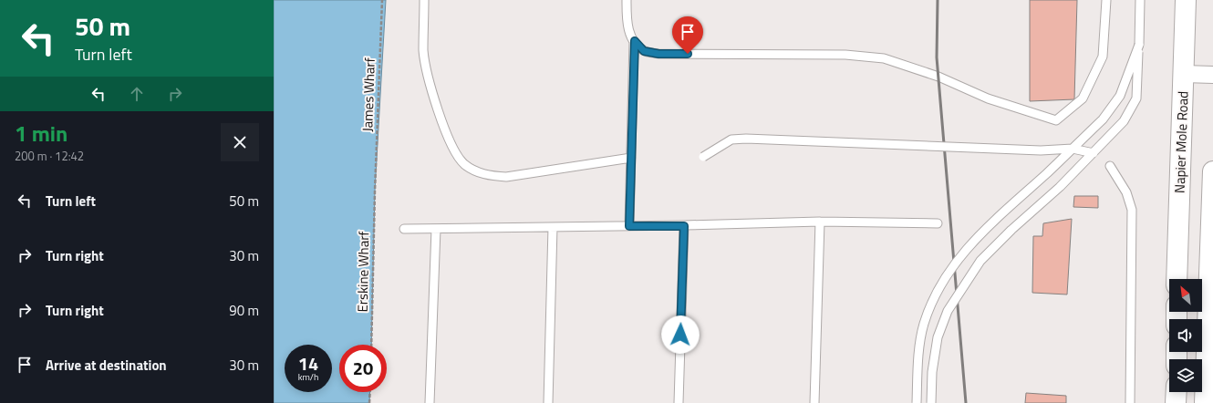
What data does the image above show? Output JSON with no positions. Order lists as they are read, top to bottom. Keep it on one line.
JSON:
{"streets":{"main road":["Napier Mole Road"],"path":["James Wharf","Erskine Wharf"]},"crossings":[["James Wharf","Erskine Wharf"]],"north":"top left","page":{"turn":["50 m","Turn left"],"heading":["1 min","200 m · 12:42"],"list":[{"name":"Turn left","value":"50 m"},{"name":"Turn right","value":"30 m"},{"name":"Turn right","value":"90 m"},{"name":"Arrive at destination","value":"30 m"}],"speed":"14 km/h","limit":"20"}}
